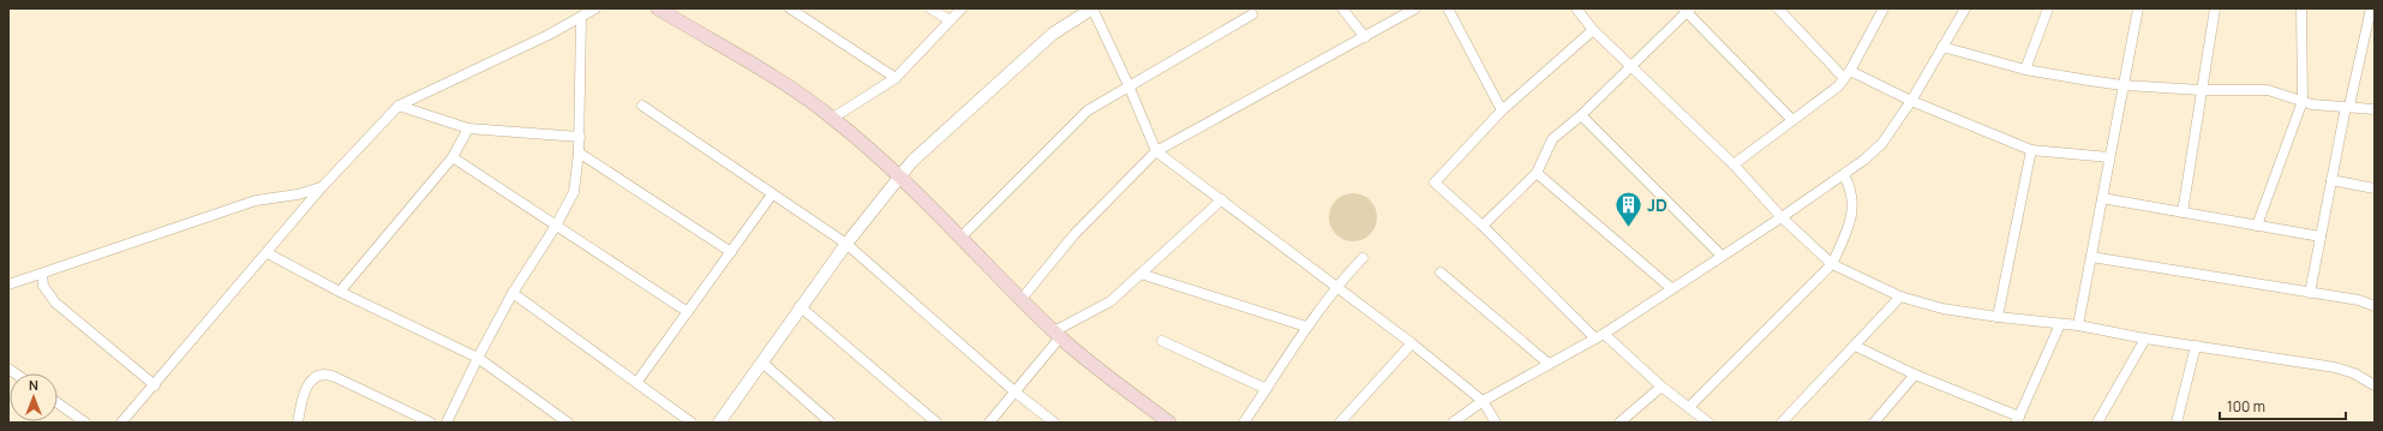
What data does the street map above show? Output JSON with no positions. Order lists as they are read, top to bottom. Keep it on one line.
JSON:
{"places":{"building":["JD"]},"scale_bar":"100 m","north":"top"}
